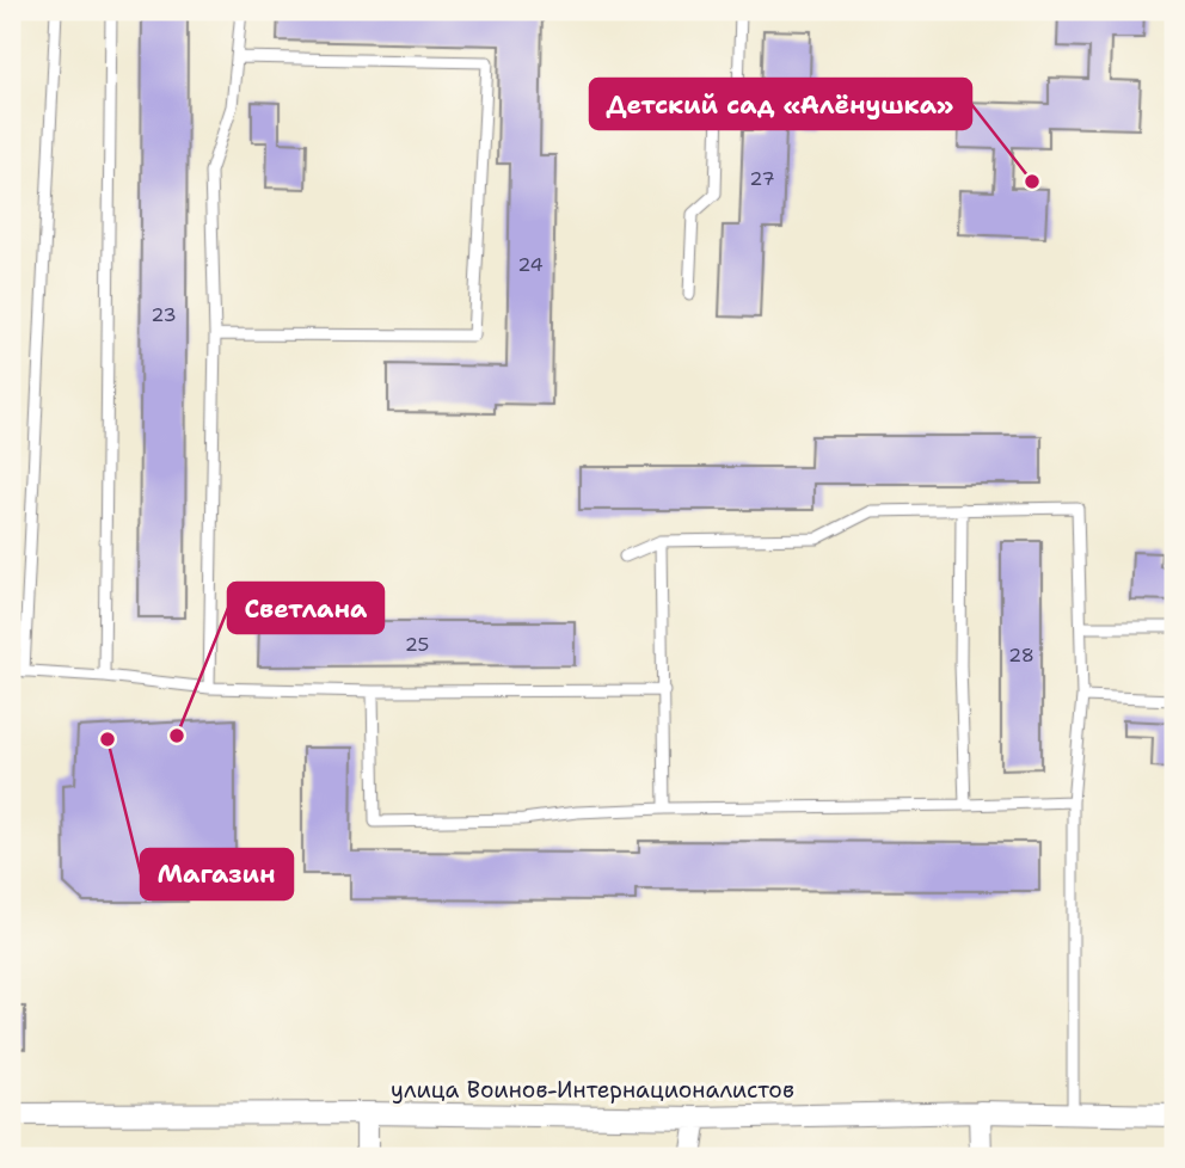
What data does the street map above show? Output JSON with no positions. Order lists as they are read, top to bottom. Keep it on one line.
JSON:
{"streets":{"street":["улица Воинов-Интернационалистов"]},"places":["Детский сад «Алёнушка»","Светлана","Магазин"],"house_numbers":["27","24","23","25","28"]}
